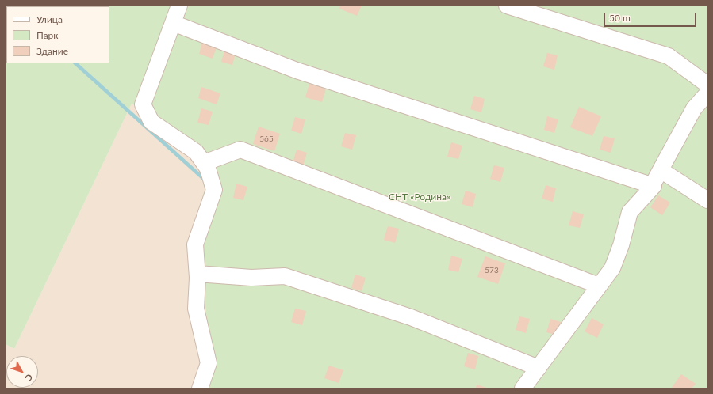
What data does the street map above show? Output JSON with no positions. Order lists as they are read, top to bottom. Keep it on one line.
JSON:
{"parks":["СНТ «Родина»"],"house_numbers":["565","573"],"legend":["Улица","Парк","Здание"],"scale_bar":"50 m","north":"bottom right"}
